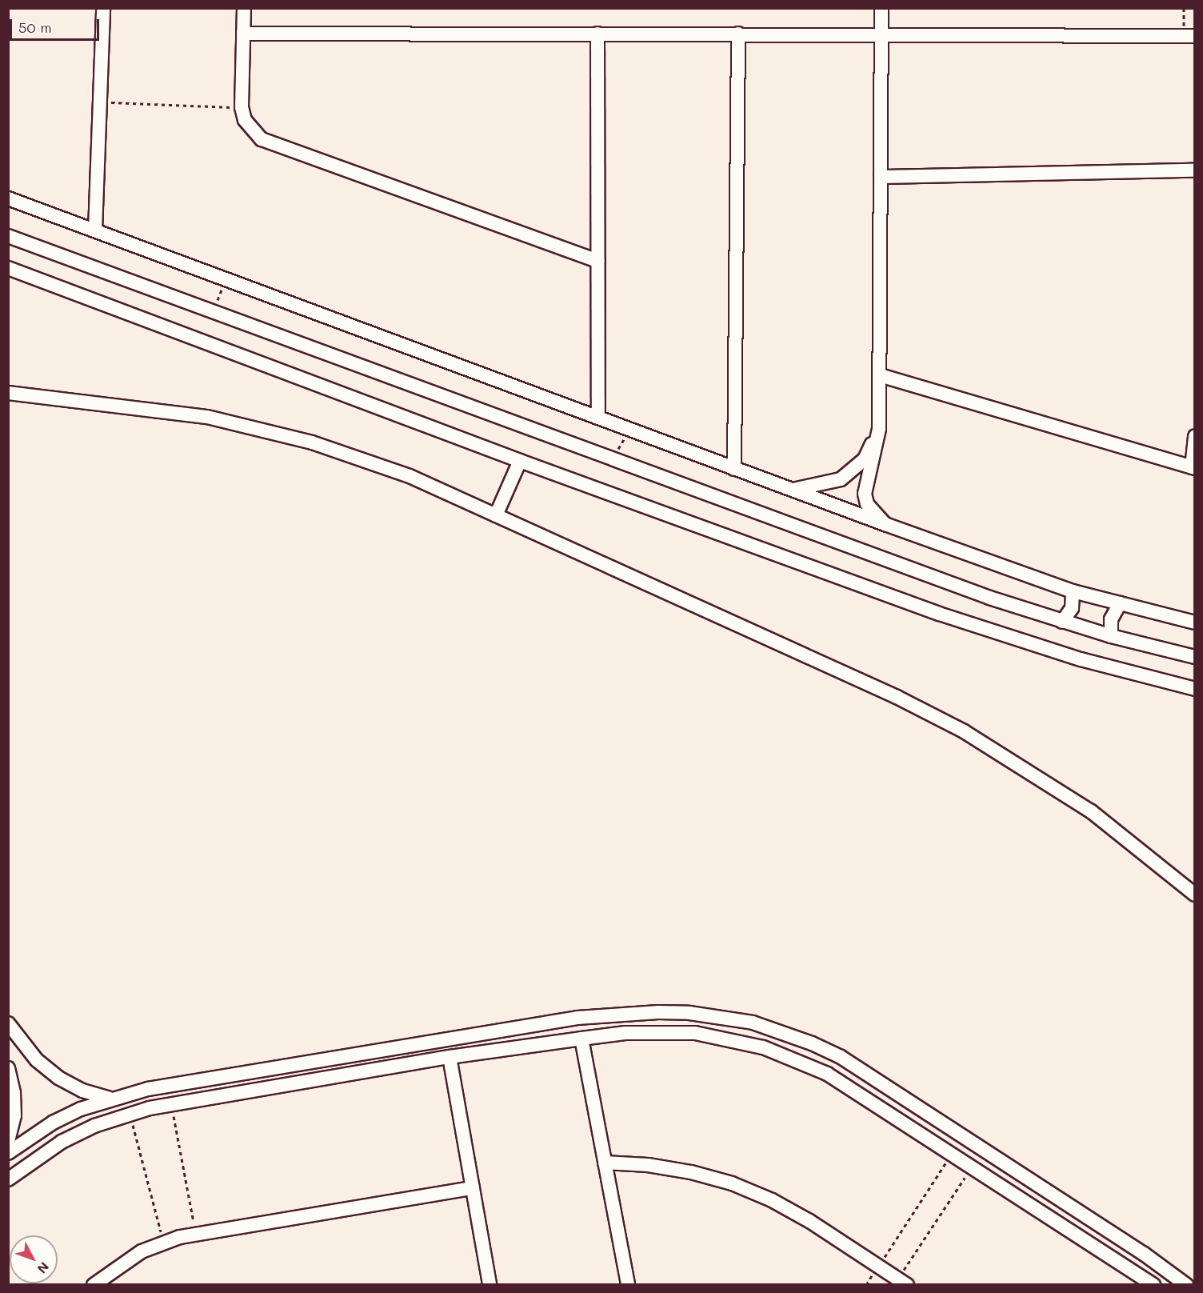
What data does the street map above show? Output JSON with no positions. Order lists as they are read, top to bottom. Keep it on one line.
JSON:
{"scale_bar":"50 m","north":"bottom right"}
